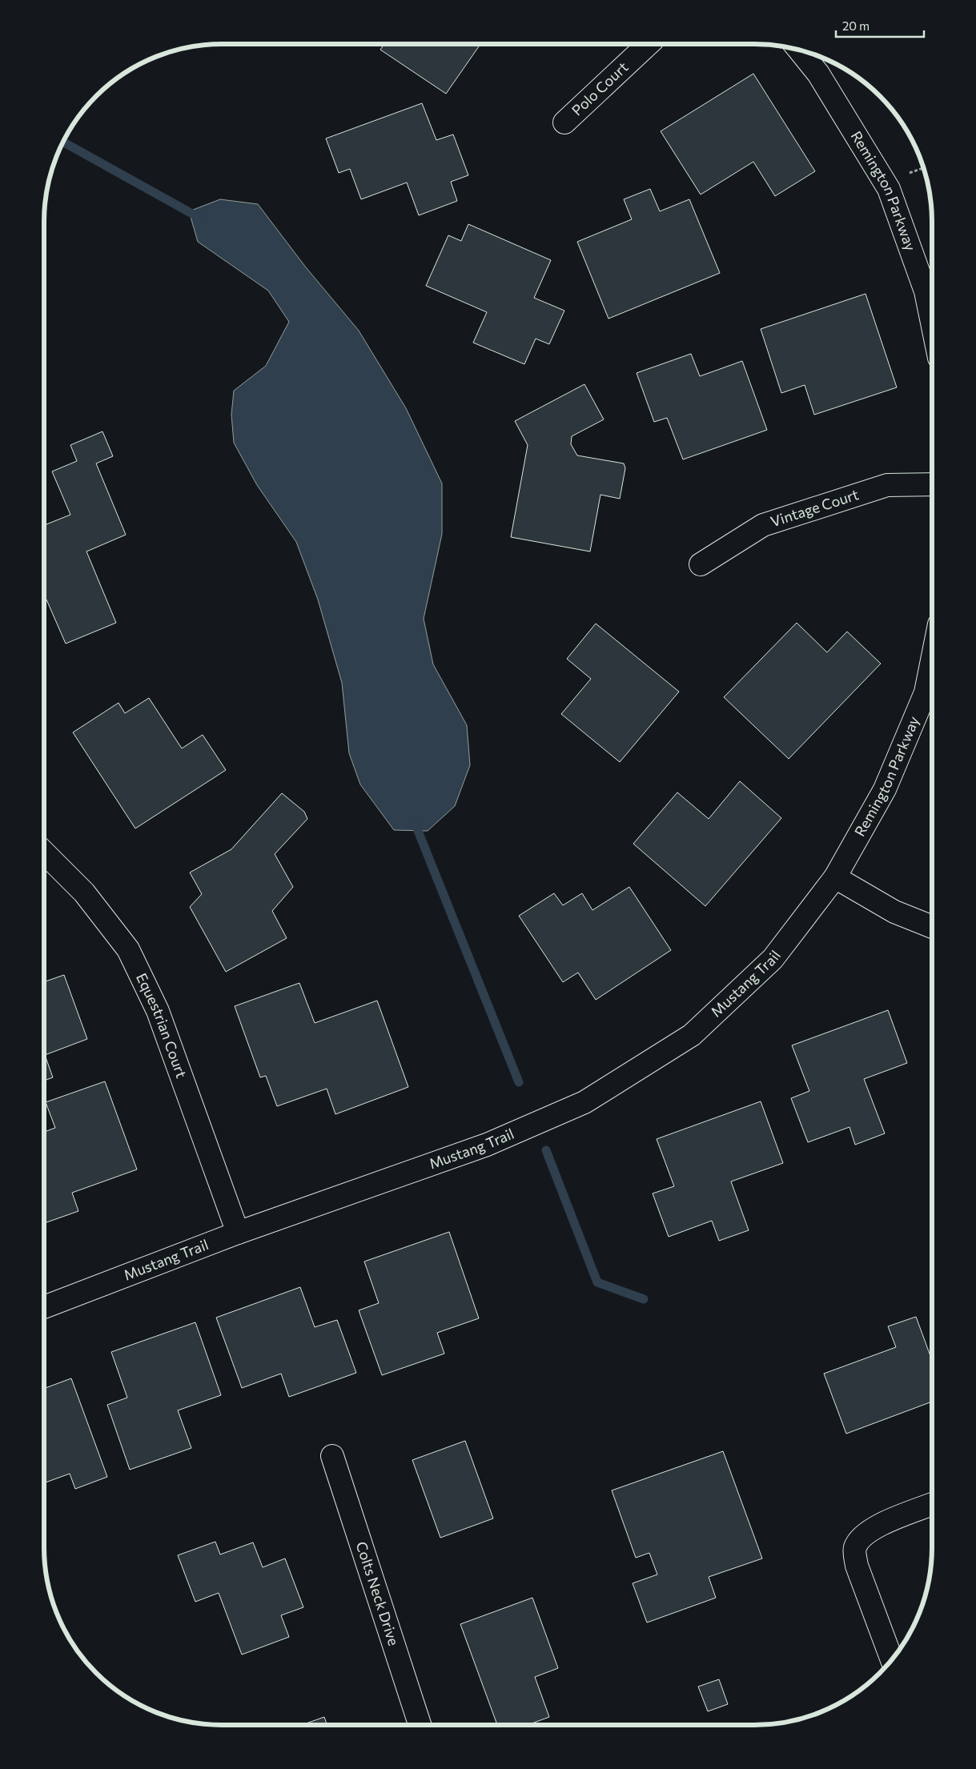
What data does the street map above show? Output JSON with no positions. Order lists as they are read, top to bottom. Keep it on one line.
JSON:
{"streets":{"street":["Polo Court","Remington Parkway","Vintage Court","Mustang Trail","Equestrian Court","Colts Neck Drive"]},"crossings":[["Remington Parkway","Mustang Trail"],["Mustang Trail","Equestrian Court"]],"scale_bar":"20 m"}
